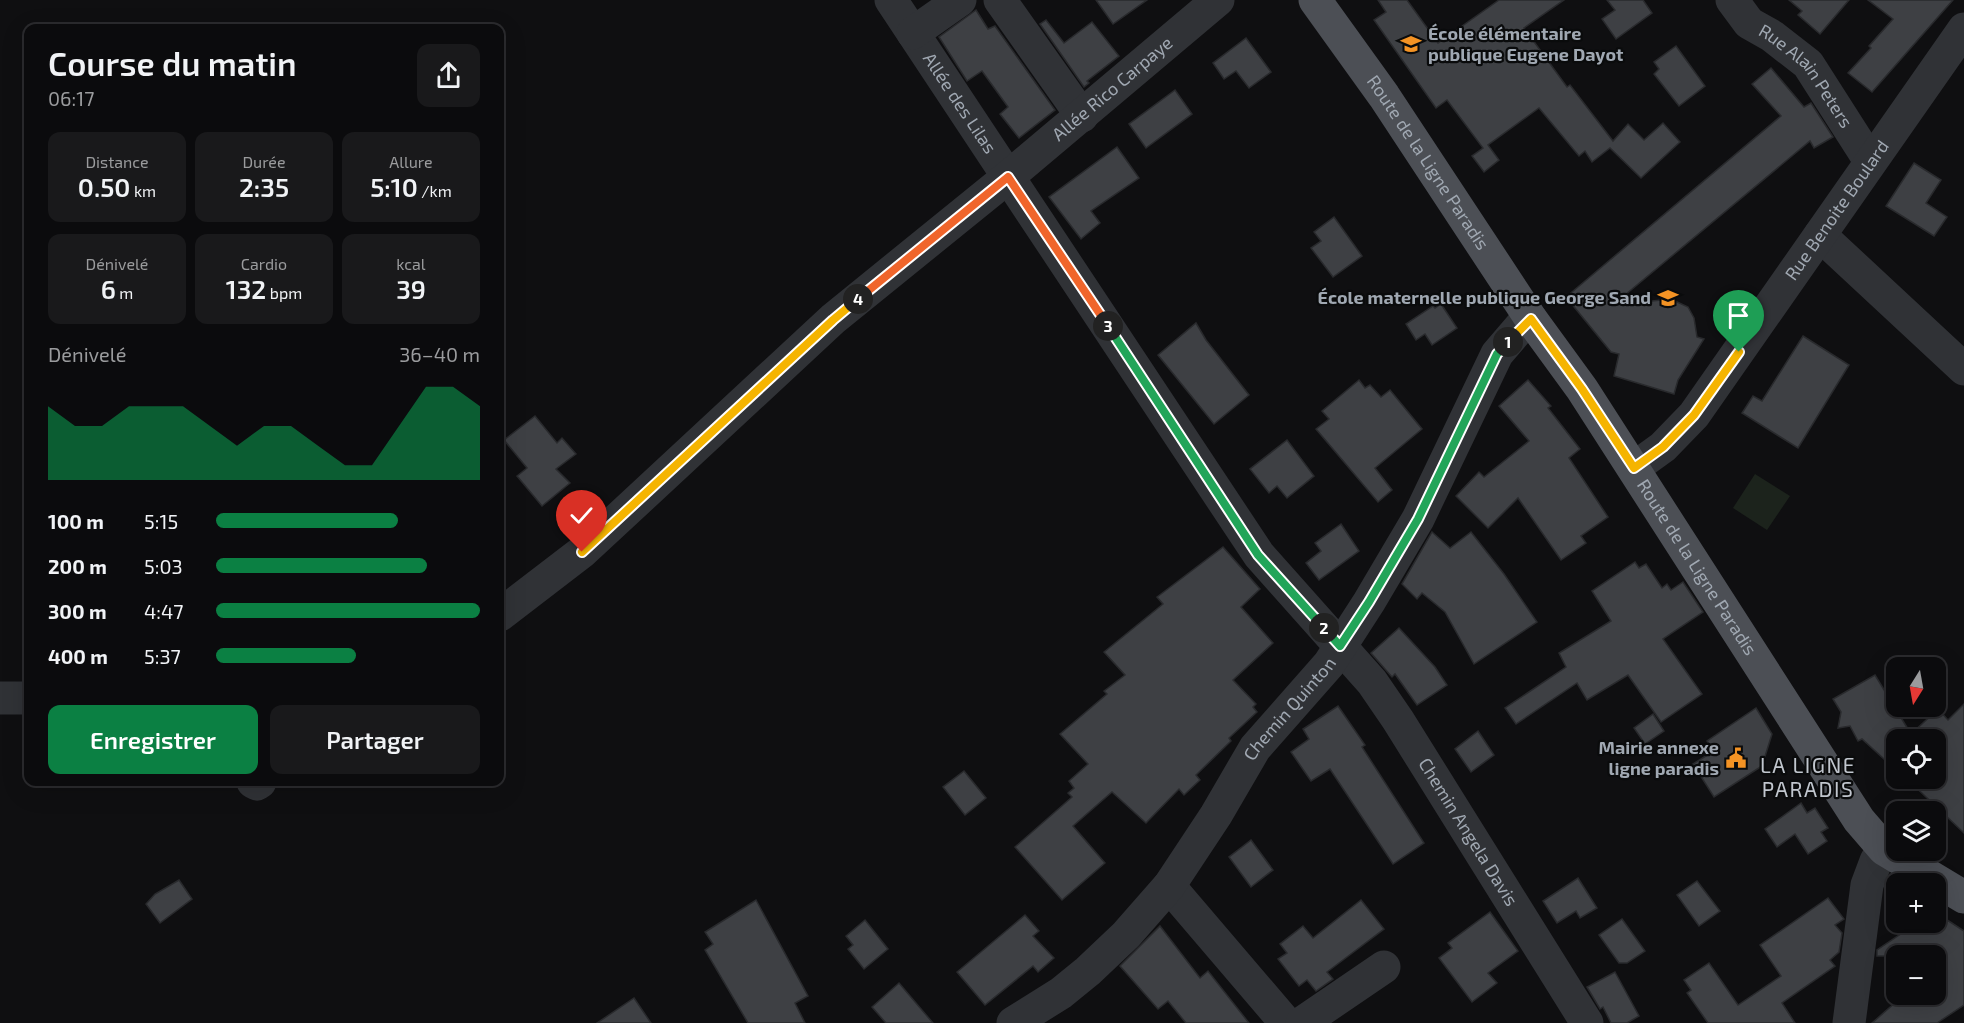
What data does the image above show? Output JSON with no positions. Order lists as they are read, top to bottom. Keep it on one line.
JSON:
{"streets":{"main road":["Route de la Ligne Paradis"],"street":["Rue Alain Peters","Allée Rico Carpaye","Allée des Lilas","Rue Benoite Boulard","Chemin Quinton","Chemin Angela Davis"]},"crossings":[["Rue Alain Peters","Rue Benoite Boulard"],["Allée Rico Carpaye","Allée des Lilas"],["Allée des Lilas","Chemin Quinton"],["Allée des Lilas","Chemin Angela Davis"],["Route de la Ligne Paradis","Rue Benoite Boulard"],["Route de la Ligne Paradis","Chemin Quinton"],["Chemin Quinton","Chemin Angela Davis"]],"districts":["LA LIGNE PARADIS"],"places":{"school or university":["École élémentaire publique Eugene Dayot","École maternelle publique George Sand"],"public building":["Mairie annexe ligne paradis"]},"north":"bottom","page":{"heading":["Course du matin","06:17"],"stats":[["Distance","0.50 km"],["Durée","2:35"],["Allure","5:10 /km"],["Dénivelé","6 m"],["Cardio","132 bpm"],["kcal","39"]],"pins":["4","3","1","2"],"chart":["Dénivelé","36–40 m"],"list":[{"name":"100 m","note":"5:15"},{"name":"200 m","note":"5:03"},{"name":"300 m","note":"4:47"},{"name":"400 m","note":"5:37"}],"map_buttons":["+","−"],"buttons":["Enregistrer","Partager"]}}
